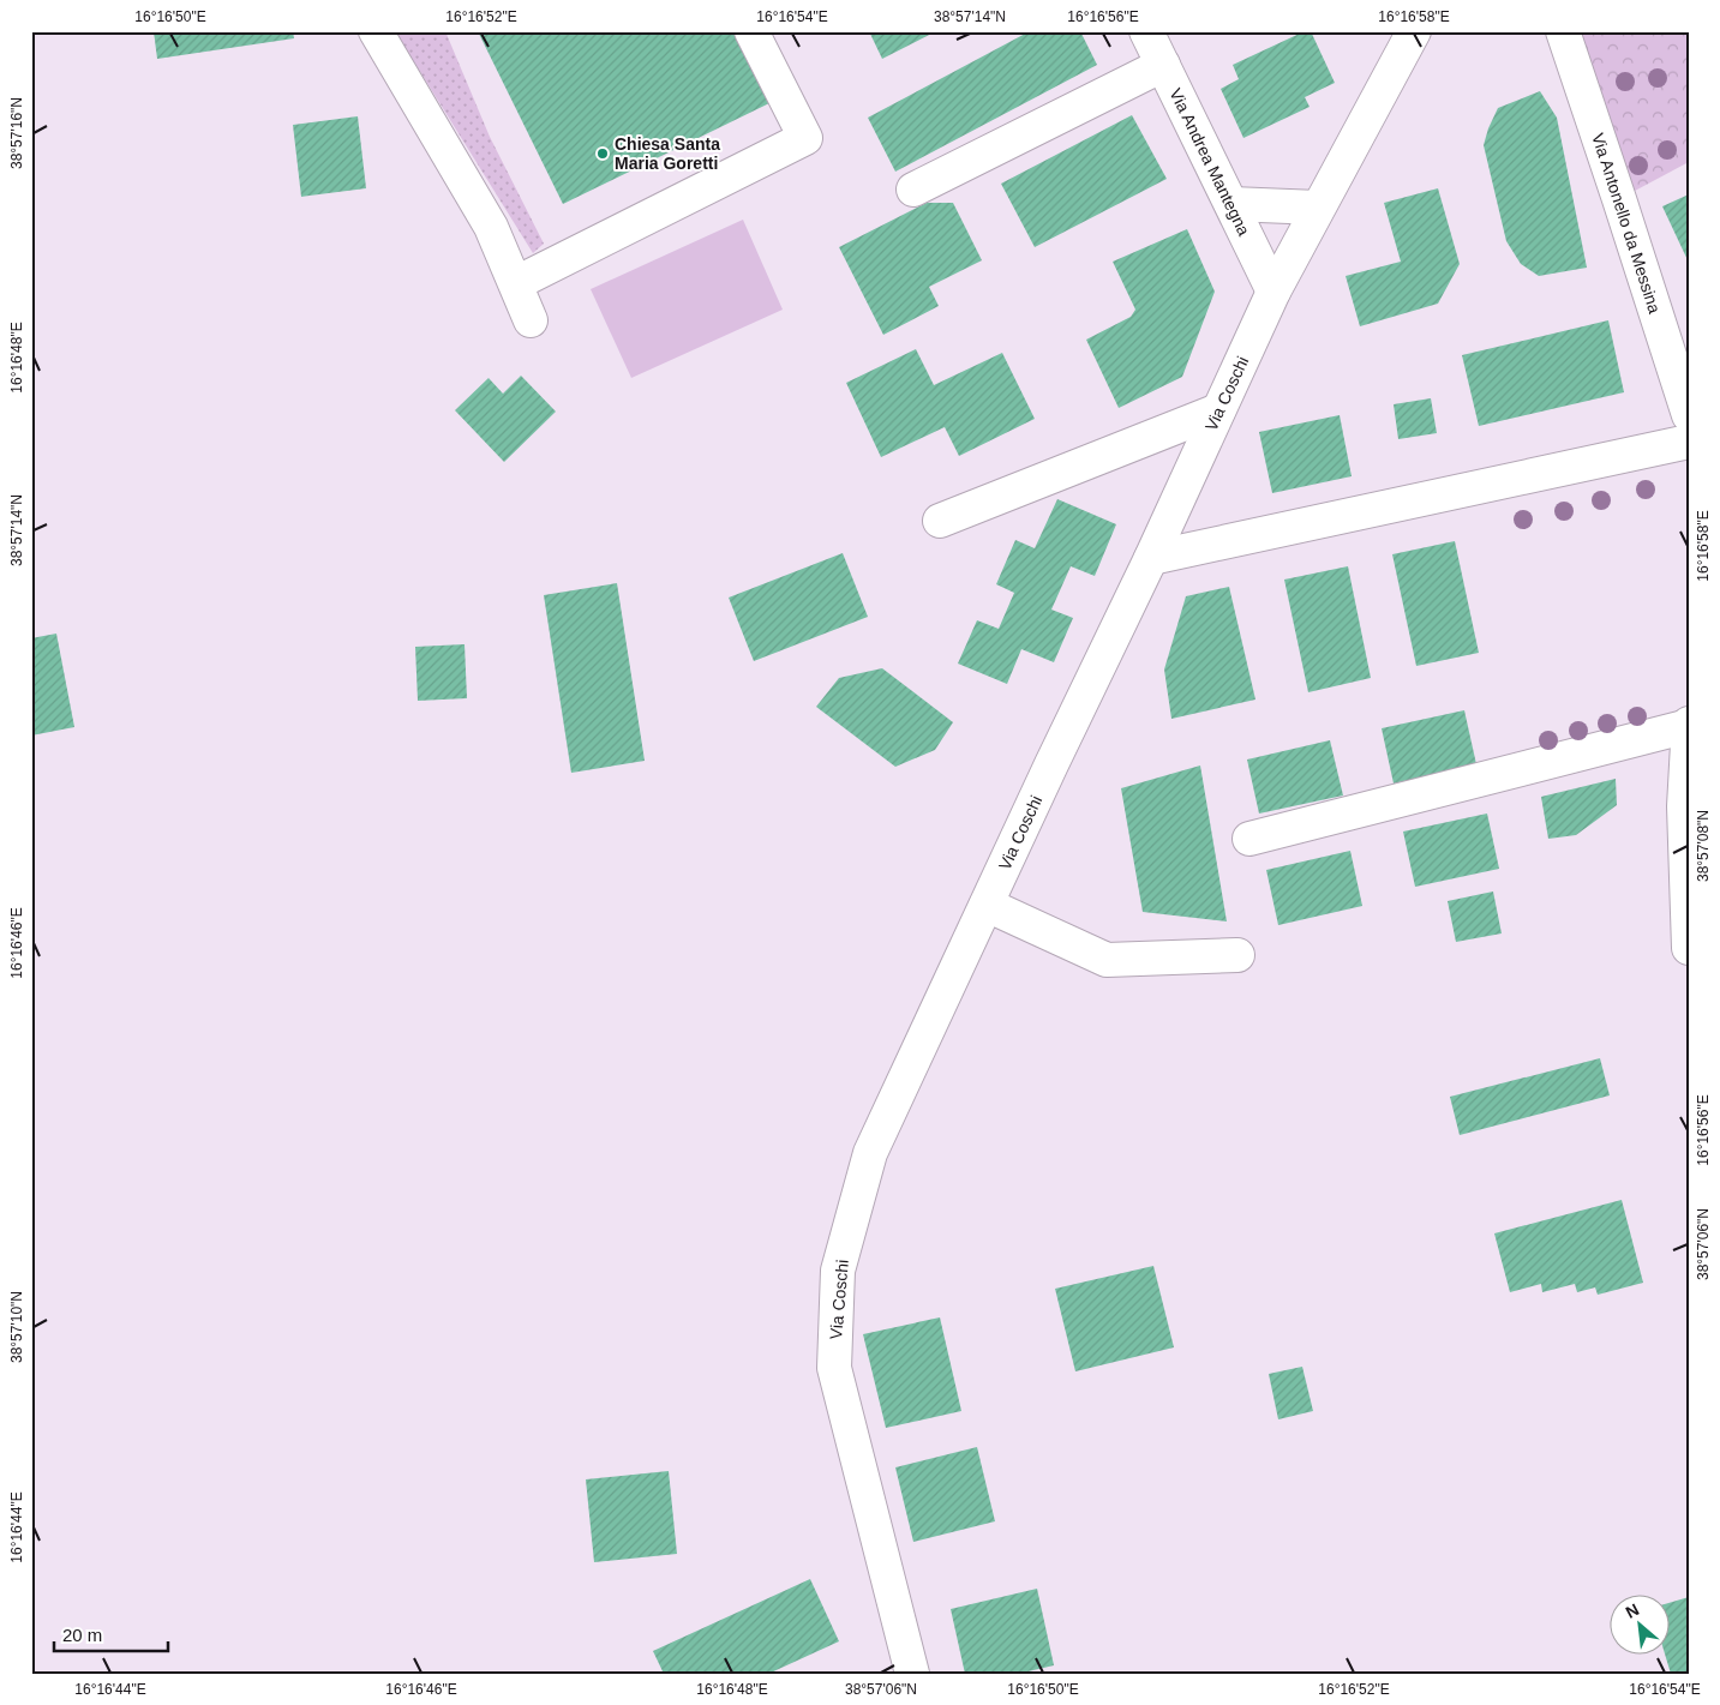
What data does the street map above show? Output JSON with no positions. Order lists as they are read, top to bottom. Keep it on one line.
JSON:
{"streets":{"street":["Via Andrea Mantegna","Via Antonello da Messina","Via Coschi"]},"crossings":[["Via Andrea Mantegna","Via Coschi"]],"places":["Chiesa Santa Maria Goretti"],"scale_bar":"20 m","north":"top left","coordinates":["16°16'50\"E","16°16'52\"E","16°16'54\"E","38°57'14\"N","16°16'56\"E","16°16'58\"E","38°57'16\"N","16°16'48\"E","38°57'08\"N","16°16'46\"E","38°57'06\"N","38°57'10\"N","16°16'44\"E"]}
